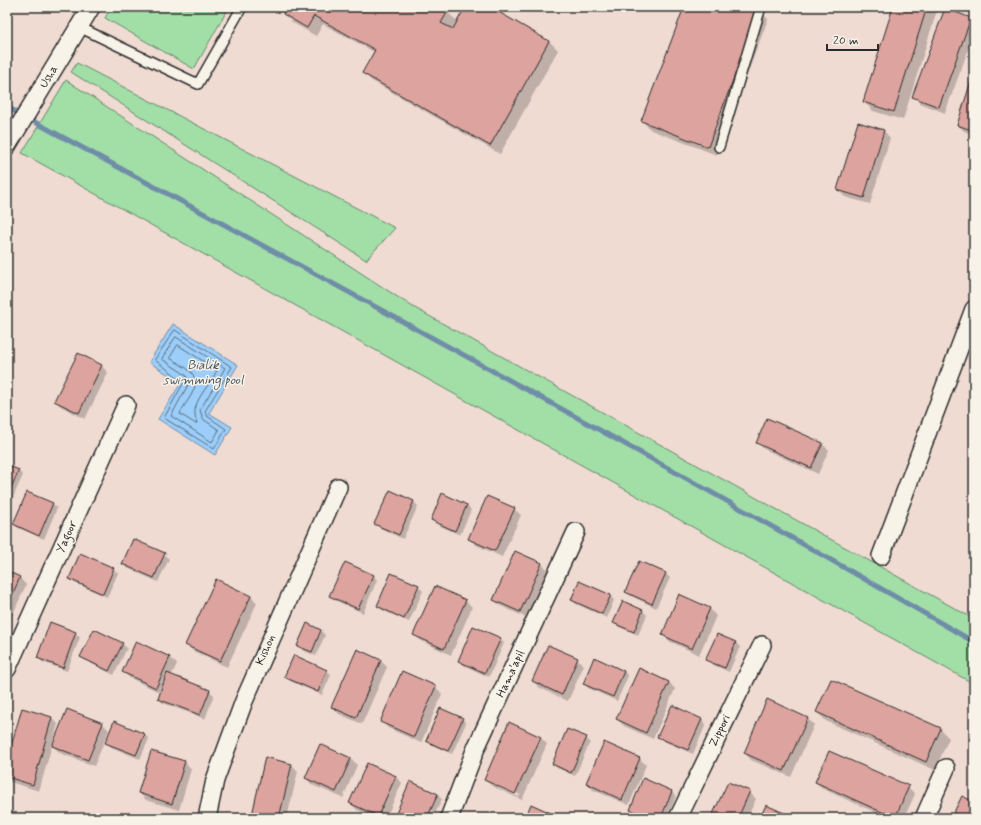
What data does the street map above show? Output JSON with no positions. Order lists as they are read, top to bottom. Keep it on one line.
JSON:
{"streets":{"street":["Usha","Yagoor","Kishon","Hama'apil","Zippori"]},"water":["Bialik swimming pool"],"scale_bar":"20 m"}
